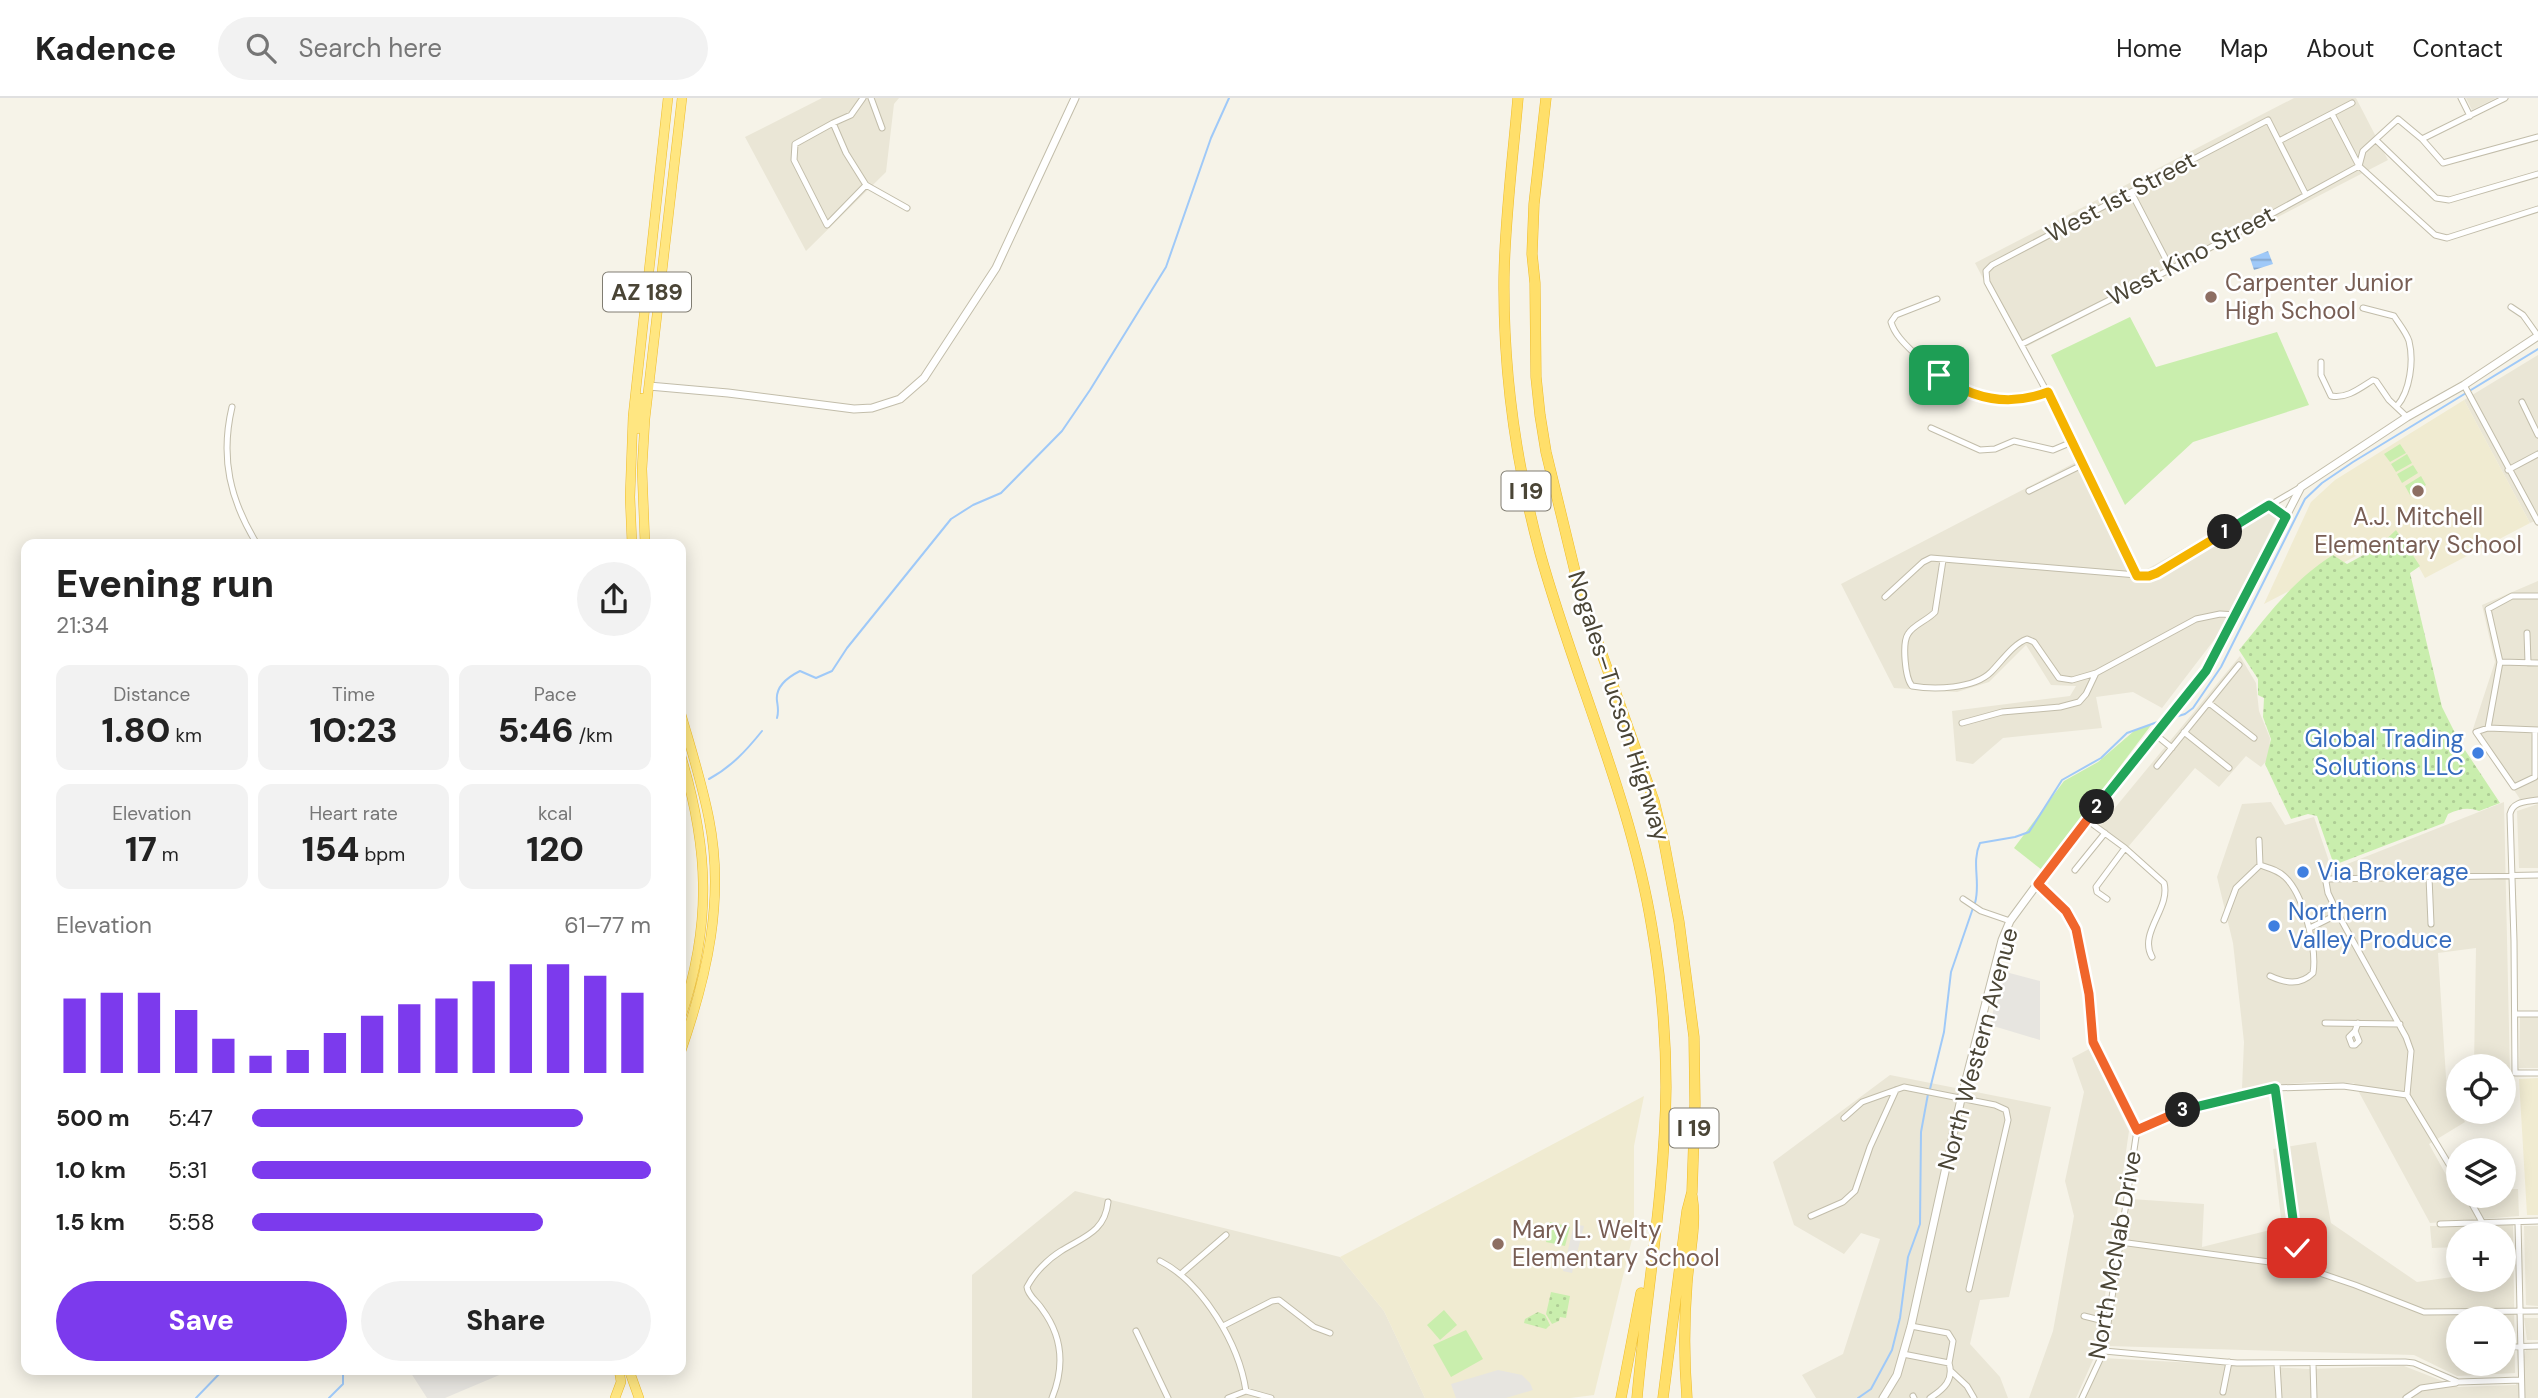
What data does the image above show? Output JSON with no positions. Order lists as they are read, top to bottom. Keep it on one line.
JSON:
{"streets":{"highway":["AZ 189","I 19","Nogales–Tucson Highway"],"street":["West 1st Street","West Kino Street","North Western Avenue","North McNab Drive"]},"crossings":[["West 1st Street","West Kino Street"],["North Western Avenue","North McNab Drive"]],"places":["Carpenter Junior High School","A.J. Mitchell Elementary School","Global Trading Solutions LLC","Via Brokerage","Northern Valley Produce","Mary L. Welty Elementary School"],"page":{"header":"Kadence","search":"Search here","nav":["Home","Map","About","Contact"],"pins":["1","2","3"],"heading":["Evening run","21:34"],"stats":[["Distance","1.80 km"],["Time","10:23"],["Pace","5:46 /km"],["Elevation","17 m"],["Heart rate","154 bpm"],["kcal","120"]],"chart":["Elevation","61–77 m"],"map_buttons":["+","−"],"list":[{"name":"500 m","note":"5:47"},{"name":"1.0 km","note":"5:31"},{"name":"1.5 km","note":"5:58"}],"buttons":["Save","Share"]}}
